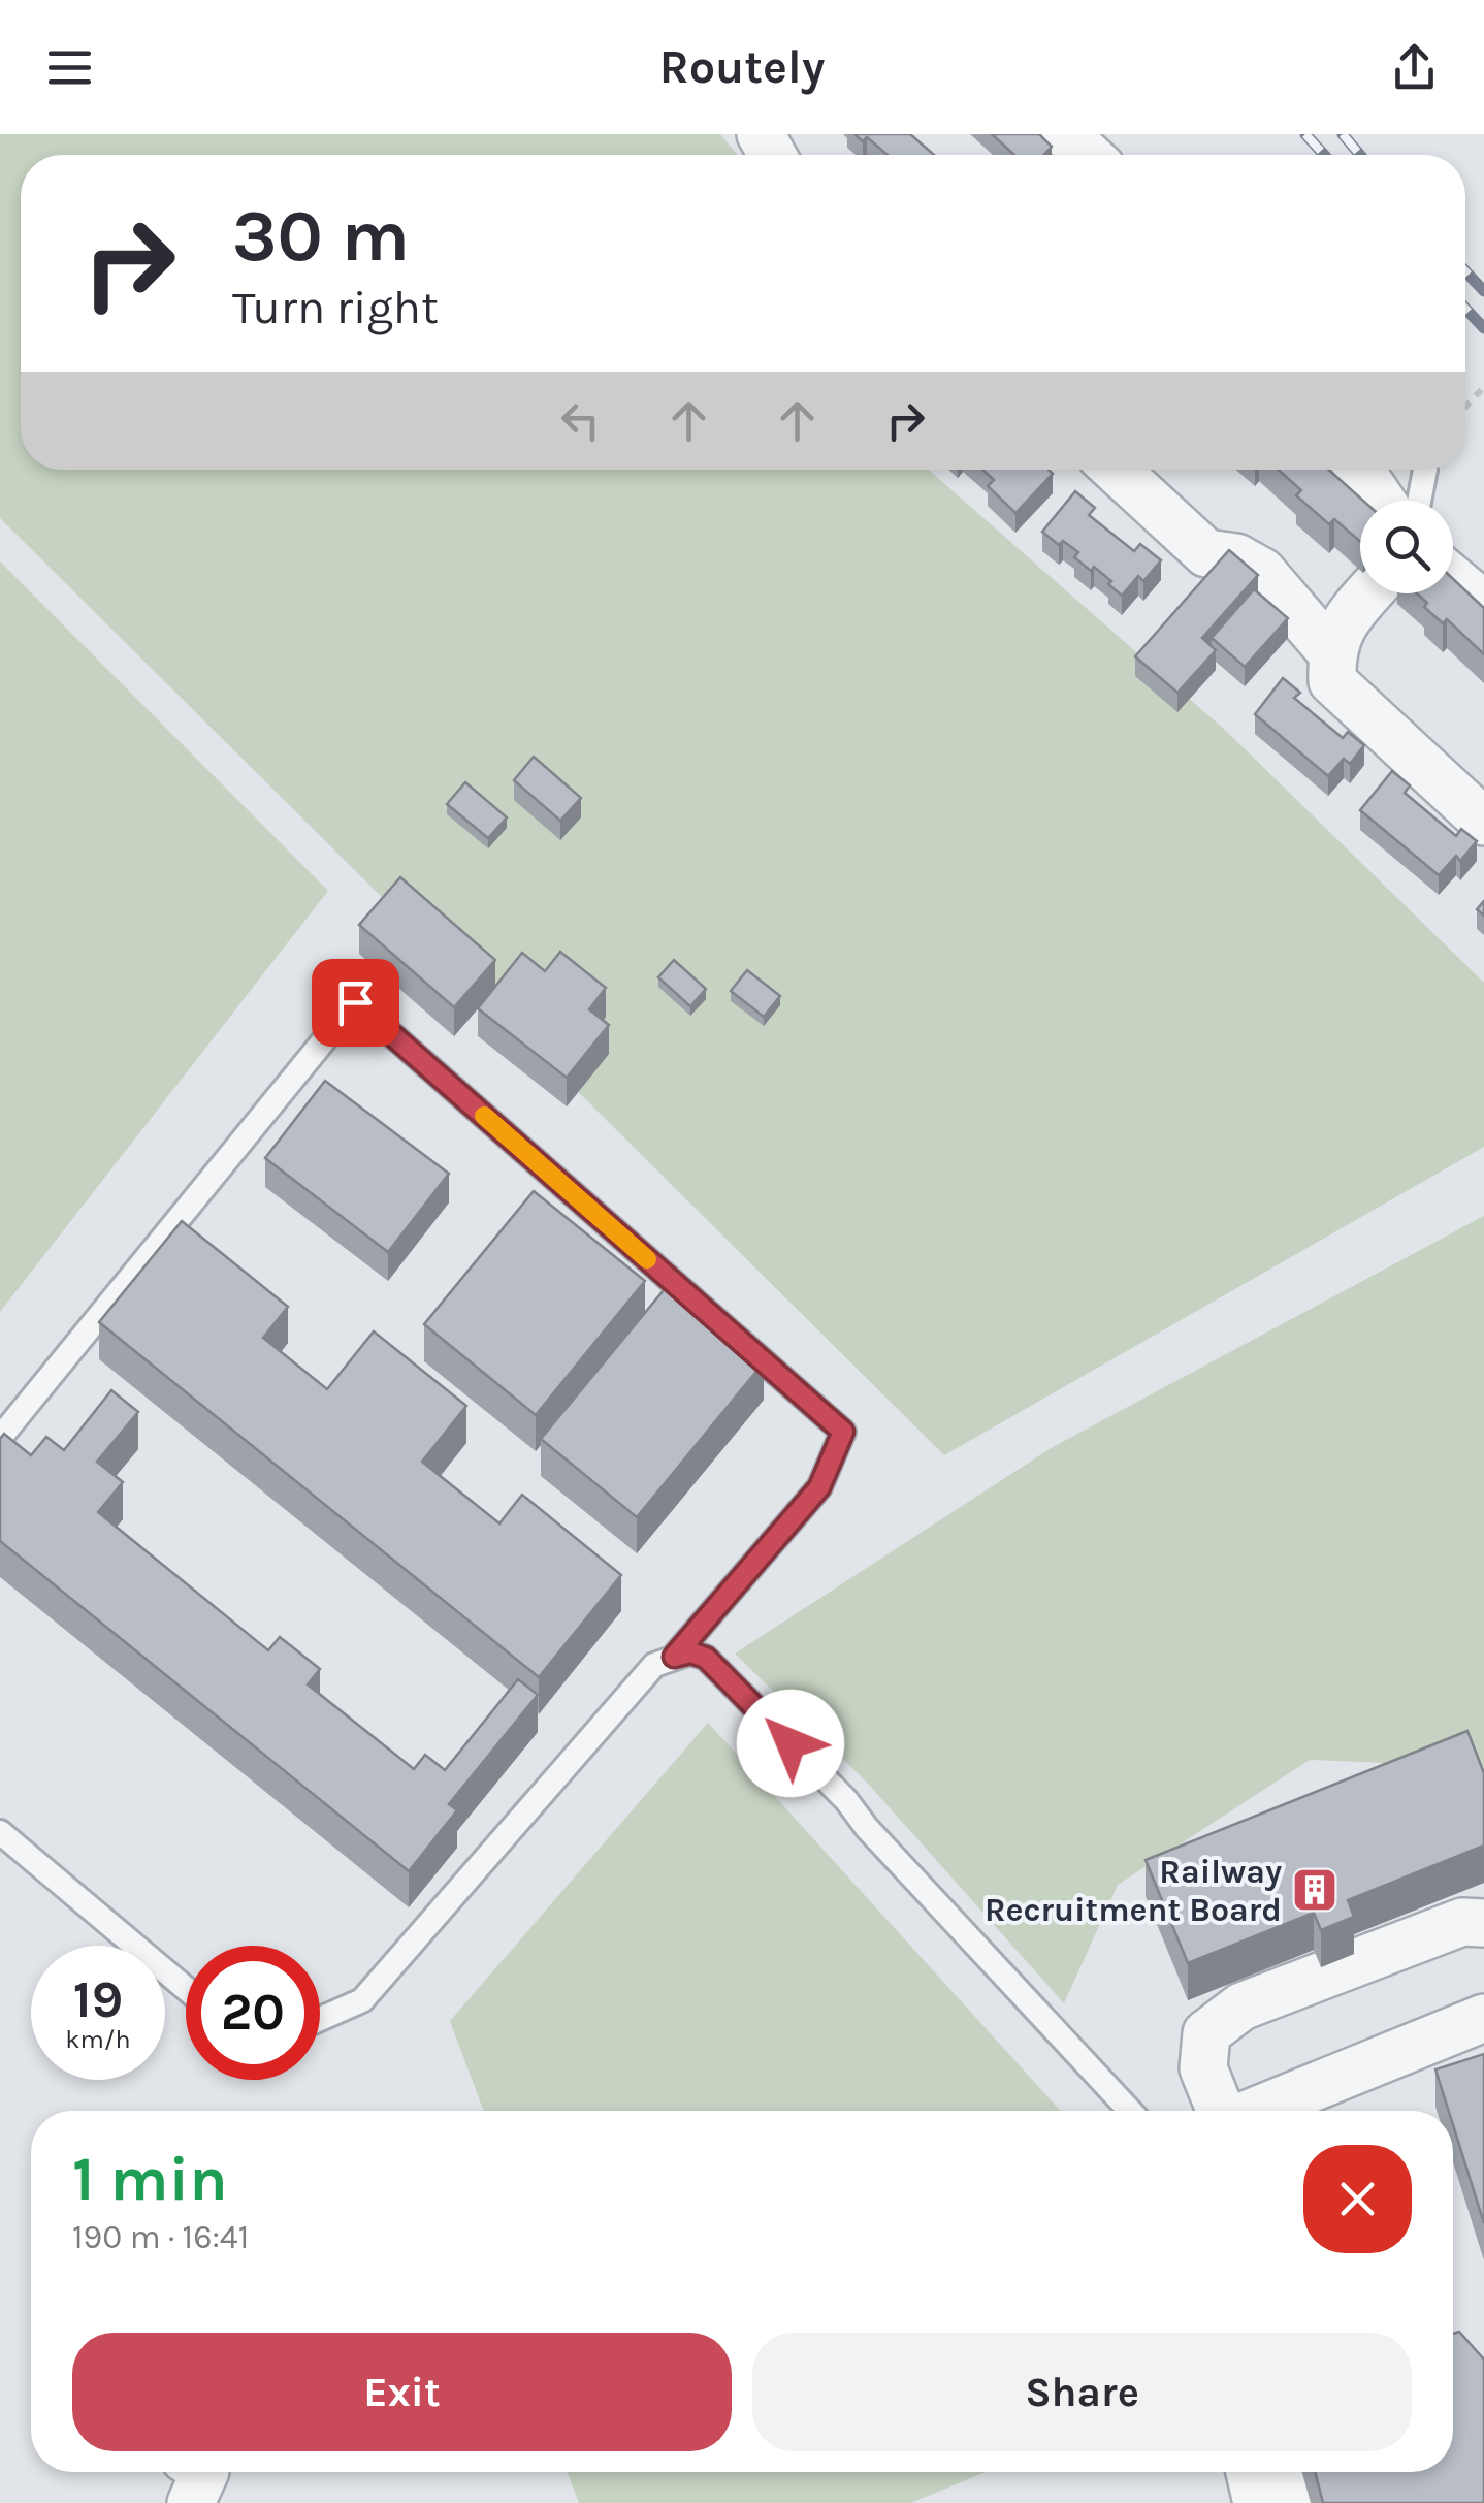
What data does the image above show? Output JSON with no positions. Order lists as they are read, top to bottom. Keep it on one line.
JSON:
{"places":{"building":["Railway Recruitment Board"]},"page":{"header":"Routely","turn":["30 m","Turn right"],"speed":"19 km/h","limit":"20","heading":["1 min","190 m · 16:41"],"buttons":["Exit","Share"]}}
